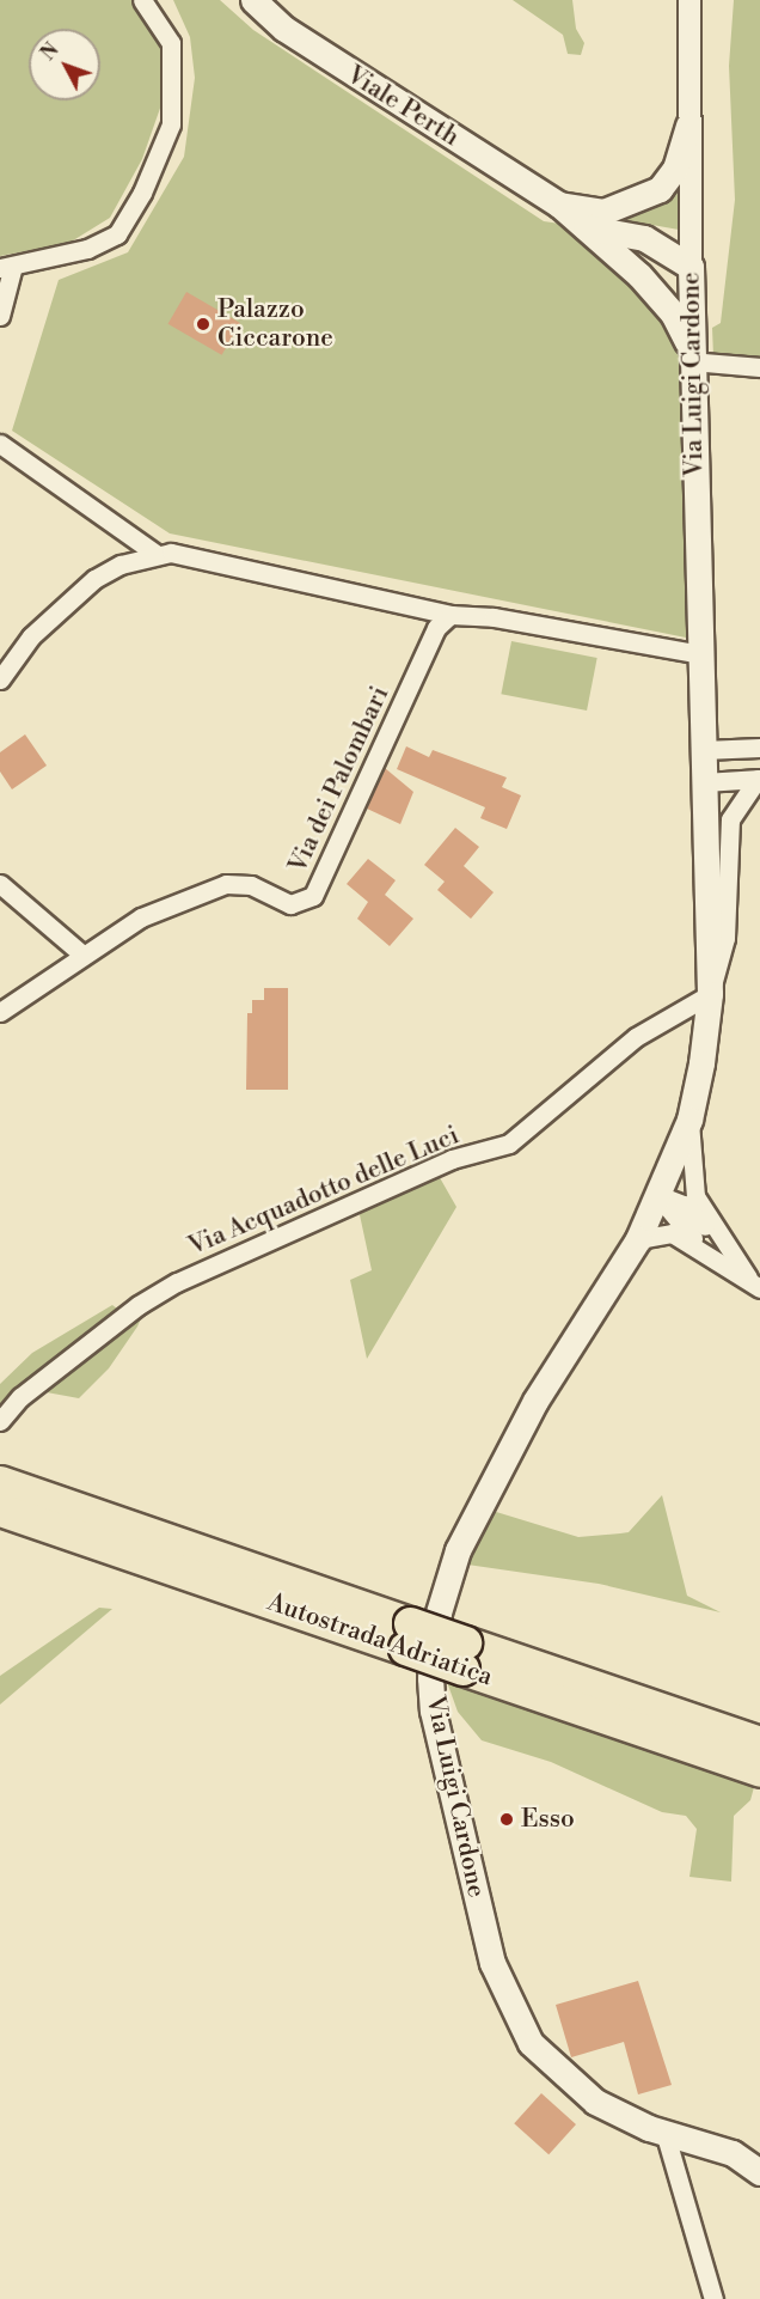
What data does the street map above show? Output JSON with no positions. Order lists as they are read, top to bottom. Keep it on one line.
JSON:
{"streets":{"highway":["Autostrada Adriatica"],"main road":["Viale Perth","Via Luigi Cardone"],"street":["Via dei Palombari","Via Acquadotto delle Luci"]},"crossings":[["Viale Perth","Via Luigi Cardone"],["Via Luigi Cardone","Via Acquadotto delle Luci"]],"places":["Palazzo Ciccarone","Esso"],"north":"top left"}
